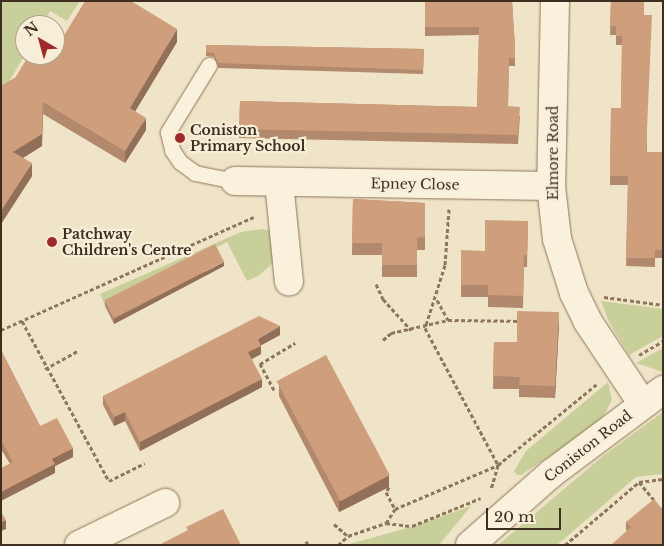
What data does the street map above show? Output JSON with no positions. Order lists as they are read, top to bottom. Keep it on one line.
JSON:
{"streets":{"street":["Elmore Road","Epney Close","Coniston Road"]},"crossings":[["Elmore Road","Epney Close"],["Elmore Road","Coniston Road"]],"places":["Coniston Primary School","Patchway Children's Centre"],"scale_bar":"20 m","north":"top left"}
